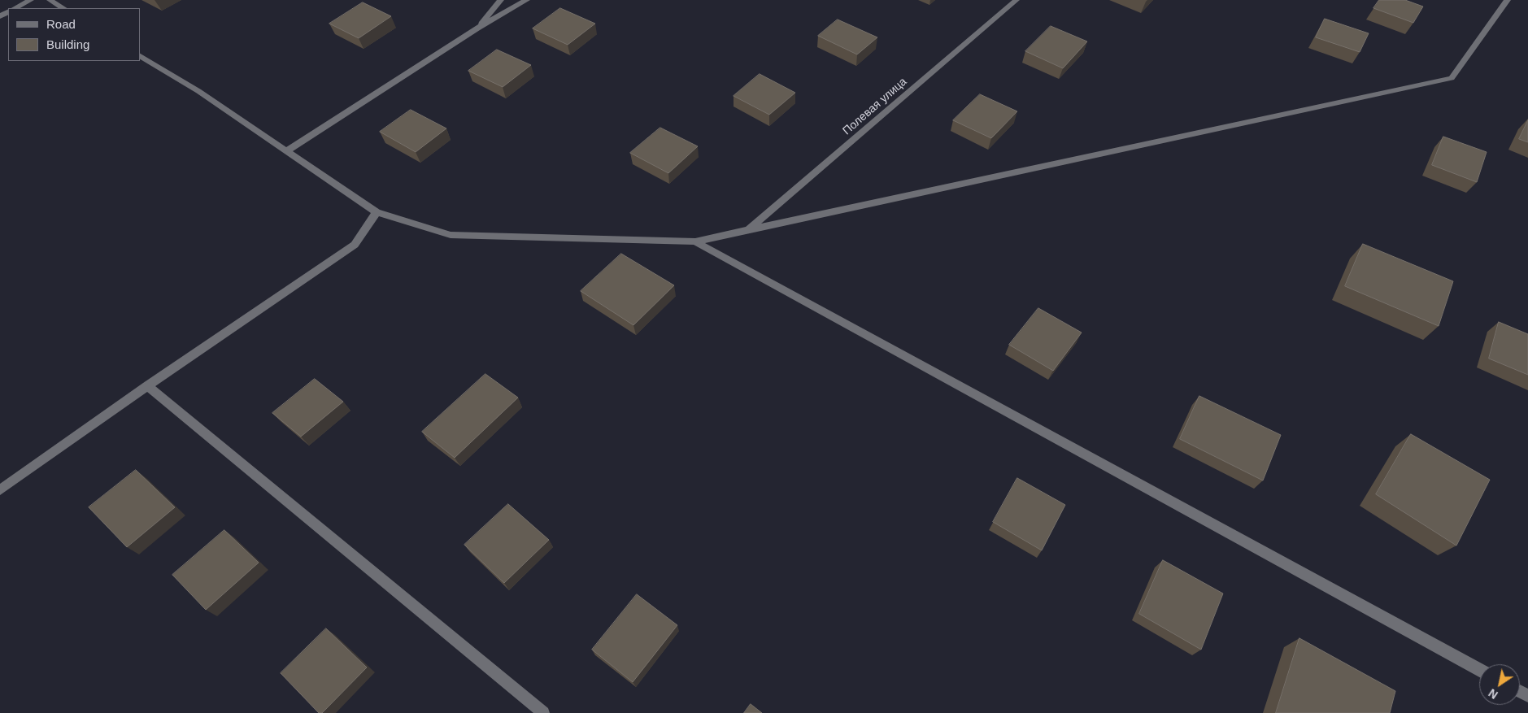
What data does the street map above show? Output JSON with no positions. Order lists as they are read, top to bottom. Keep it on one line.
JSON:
{"streets":{"street":["Полевая улица"]},"legend":["Road","Building"],"north":"bottom left"}
